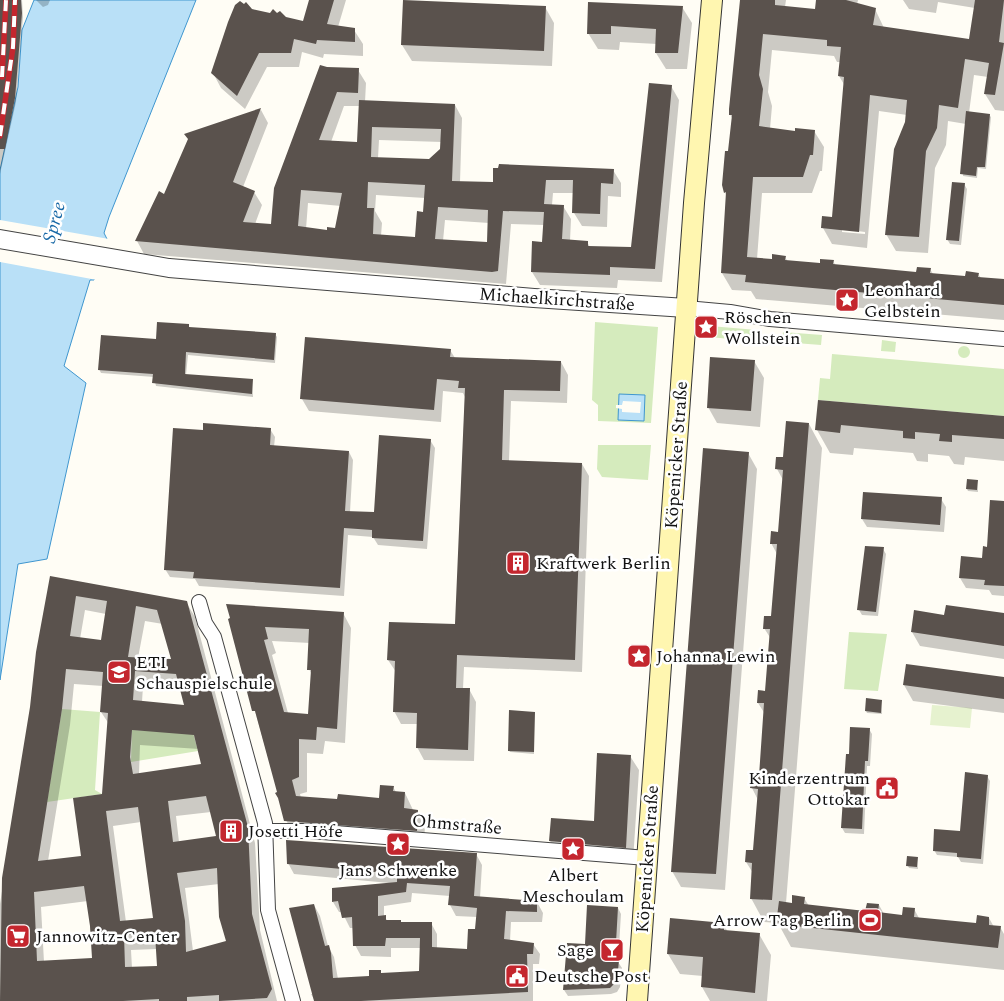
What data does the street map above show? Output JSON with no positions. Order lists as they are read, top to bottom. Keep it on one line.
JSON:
{"streets":{"main road":["Köpenicker Straße"],"street":["Michaelkirchstraße","Ohmstraße"]},"crossings":[["Michaelkirchstraße","Köpenicker Straße"],["Köpenicker Straße","Ohmstraße"]],"water":["Spree"],"places":{"place":["Leonhard Gelbstein","Röschen Wollstein","Johanna Lewin","Jans Schwenke","Albert Meschoulam"],"building":["Kraftwerk Berlin","Josetti Höfe"],"school or university":["ETI Schauspielschule"],"public building":["Kinderzentrum Ottokar","Deutsche Post"],"sports":["Arrow Tag Berlin"],"supermarket":["Jannowitz-Center"],"bar":["Sage"]}}
